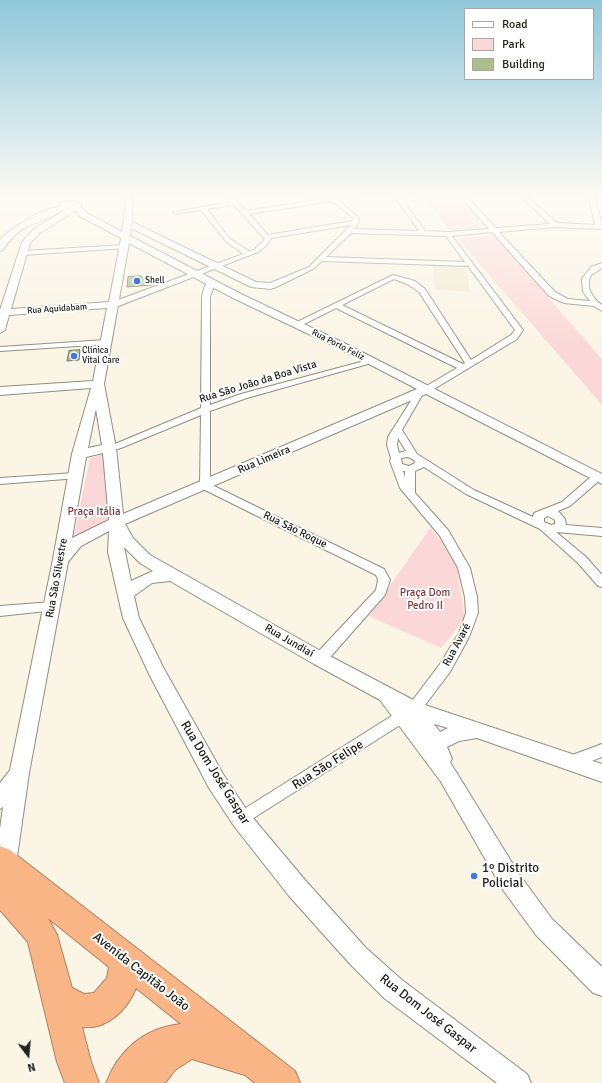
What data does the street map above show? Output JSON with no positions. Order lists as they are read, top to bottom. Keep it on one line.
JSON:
{"streets":{"highway":["Avenida Capitão João"],"street":["Rua Aquidabam","Rua Porto Feliz","Rua São João da Boa Vista","Rua Limeira","Rua São Roque","Rua São Silvestre","Rua Jundiaí","Rua Avaré","Rua São Felipe","Rua Dom José Gaspar"]},"crossings":[["Rua Porto Feliz","Rua São João da Boa Vista"],["Rua Porto Feliz","Rua Limeira"],["Rua Porto Feliz","Rua Avaré"],["Rua São João da Boa Vista","Rua Dom José Gaspar"],["Rua Limeira","Rua São Roque"],["Rua Limeira","Rua São Silvestre"],["Rua Limeira","Rua Jundiaí"],["Rua Limeira","Rua Avaré"],["Rua Limeira","Rua Dom José Gaspar"],["Rua São Roque","Rua Jundiaí"],["Rua São Silvestre","Rua Dom José Gaspar"],["Rua São Silvestre","Avenida Capitão João"],["Rua Jundiaí","Rua Avaré"],["Rua Jundiaí","Rua São Felipe"],["Rua Jundiaí","Rua Dom José Gaspar"],["Rua Avaré","Rua São Felipe"],["Rua São Felipe","Rua Dom José Gaspar"]],"parks":["Praça Itália","Praça Dom Pedro II"],"places":["Shell","Clínica Vital Care","1º Distrito Policial"],"legend":["Road","Park","Building"],"north":"bottom"}
